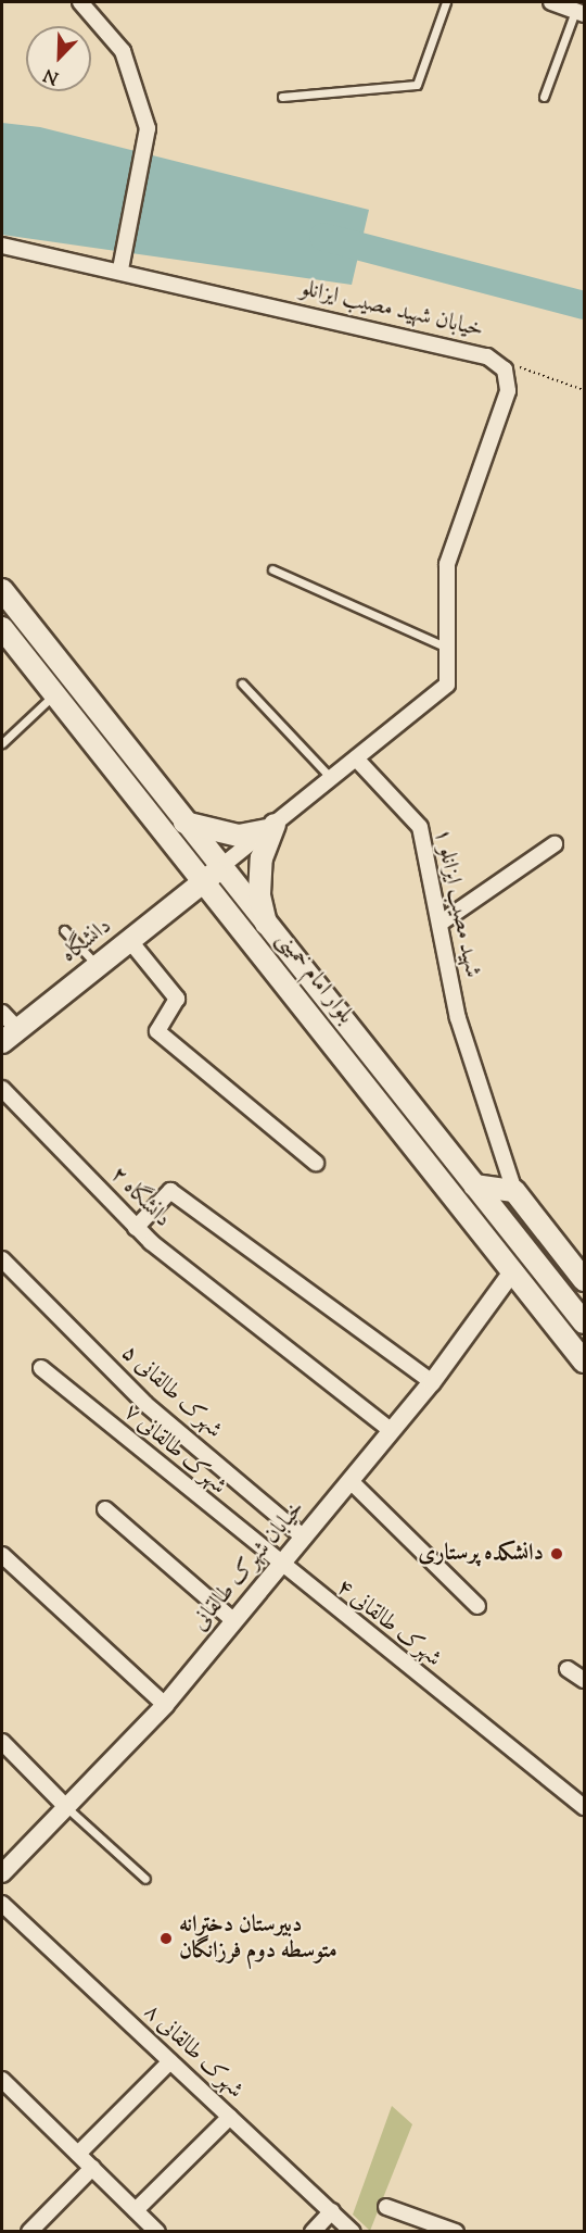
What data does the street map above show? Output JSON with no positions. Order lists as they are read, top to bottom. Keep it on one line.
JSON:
{"streets":{"main road":["دانشگاه","بلوار امام خمینی"],"street":["خیابان شهید مصیب ایزانلو","شهید مصیب ایزانلو ۱","دانشگاه ۲","شهرک طالقانی ۵","شهرک طالقانی ۷","خیابان شهرک طالقانی","شهرک طالقانی ۴","شهرک طالقانی ۸"]},"crossings":[["خیابان شهید مصیب ایزانلو","شهید مصیب ایزانلو ۱"],["خیابان شهید مصیب ایزانلو","دانشگاه"],["خیابان شهید مصیب ایزانلو","بلوار امام خمینی"],["دانشگاه","بلوار امام خمینی"],["بلوار امام خمینی","خیابان شهرک طالقانی"],["دانشگاه ۲","خیابان شهرک طالقانی"],["شهرک طالقانی ۵","خیابان شهرک طالقانی"],["شهرک طالقانی ۷","خیابان شهرک طالقانی"],["شهرک طالقانی ۷","شهرک طالقانی ۴"],["خیابان شهرک طالقانی","شهرک طالقانی ۴"]],"places":["دانشکده پرستاری","دبیرستان دخترانه متوسطه دوم فرزانگان"],"north":"bottom left"}
